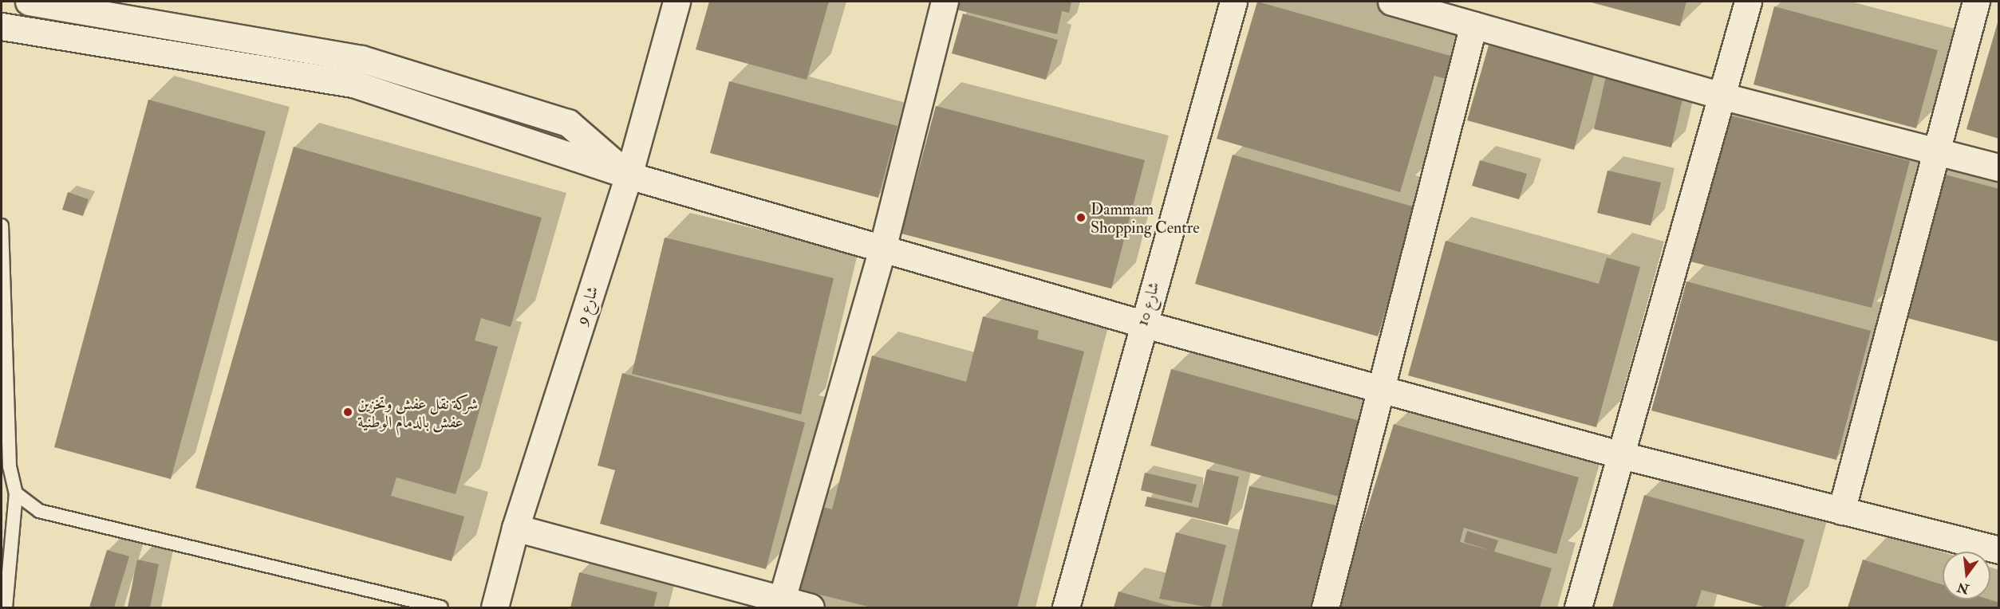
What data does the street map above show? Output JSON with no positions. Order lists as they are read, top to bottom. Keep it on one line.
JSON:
{"streets":{"street":["شارع 10","شارع 9"]},"places":["Dammam Shopping Centre","شركة نقل عفش وتخزين عفش بالدمام الوطنية"],"north":"bottom"}
